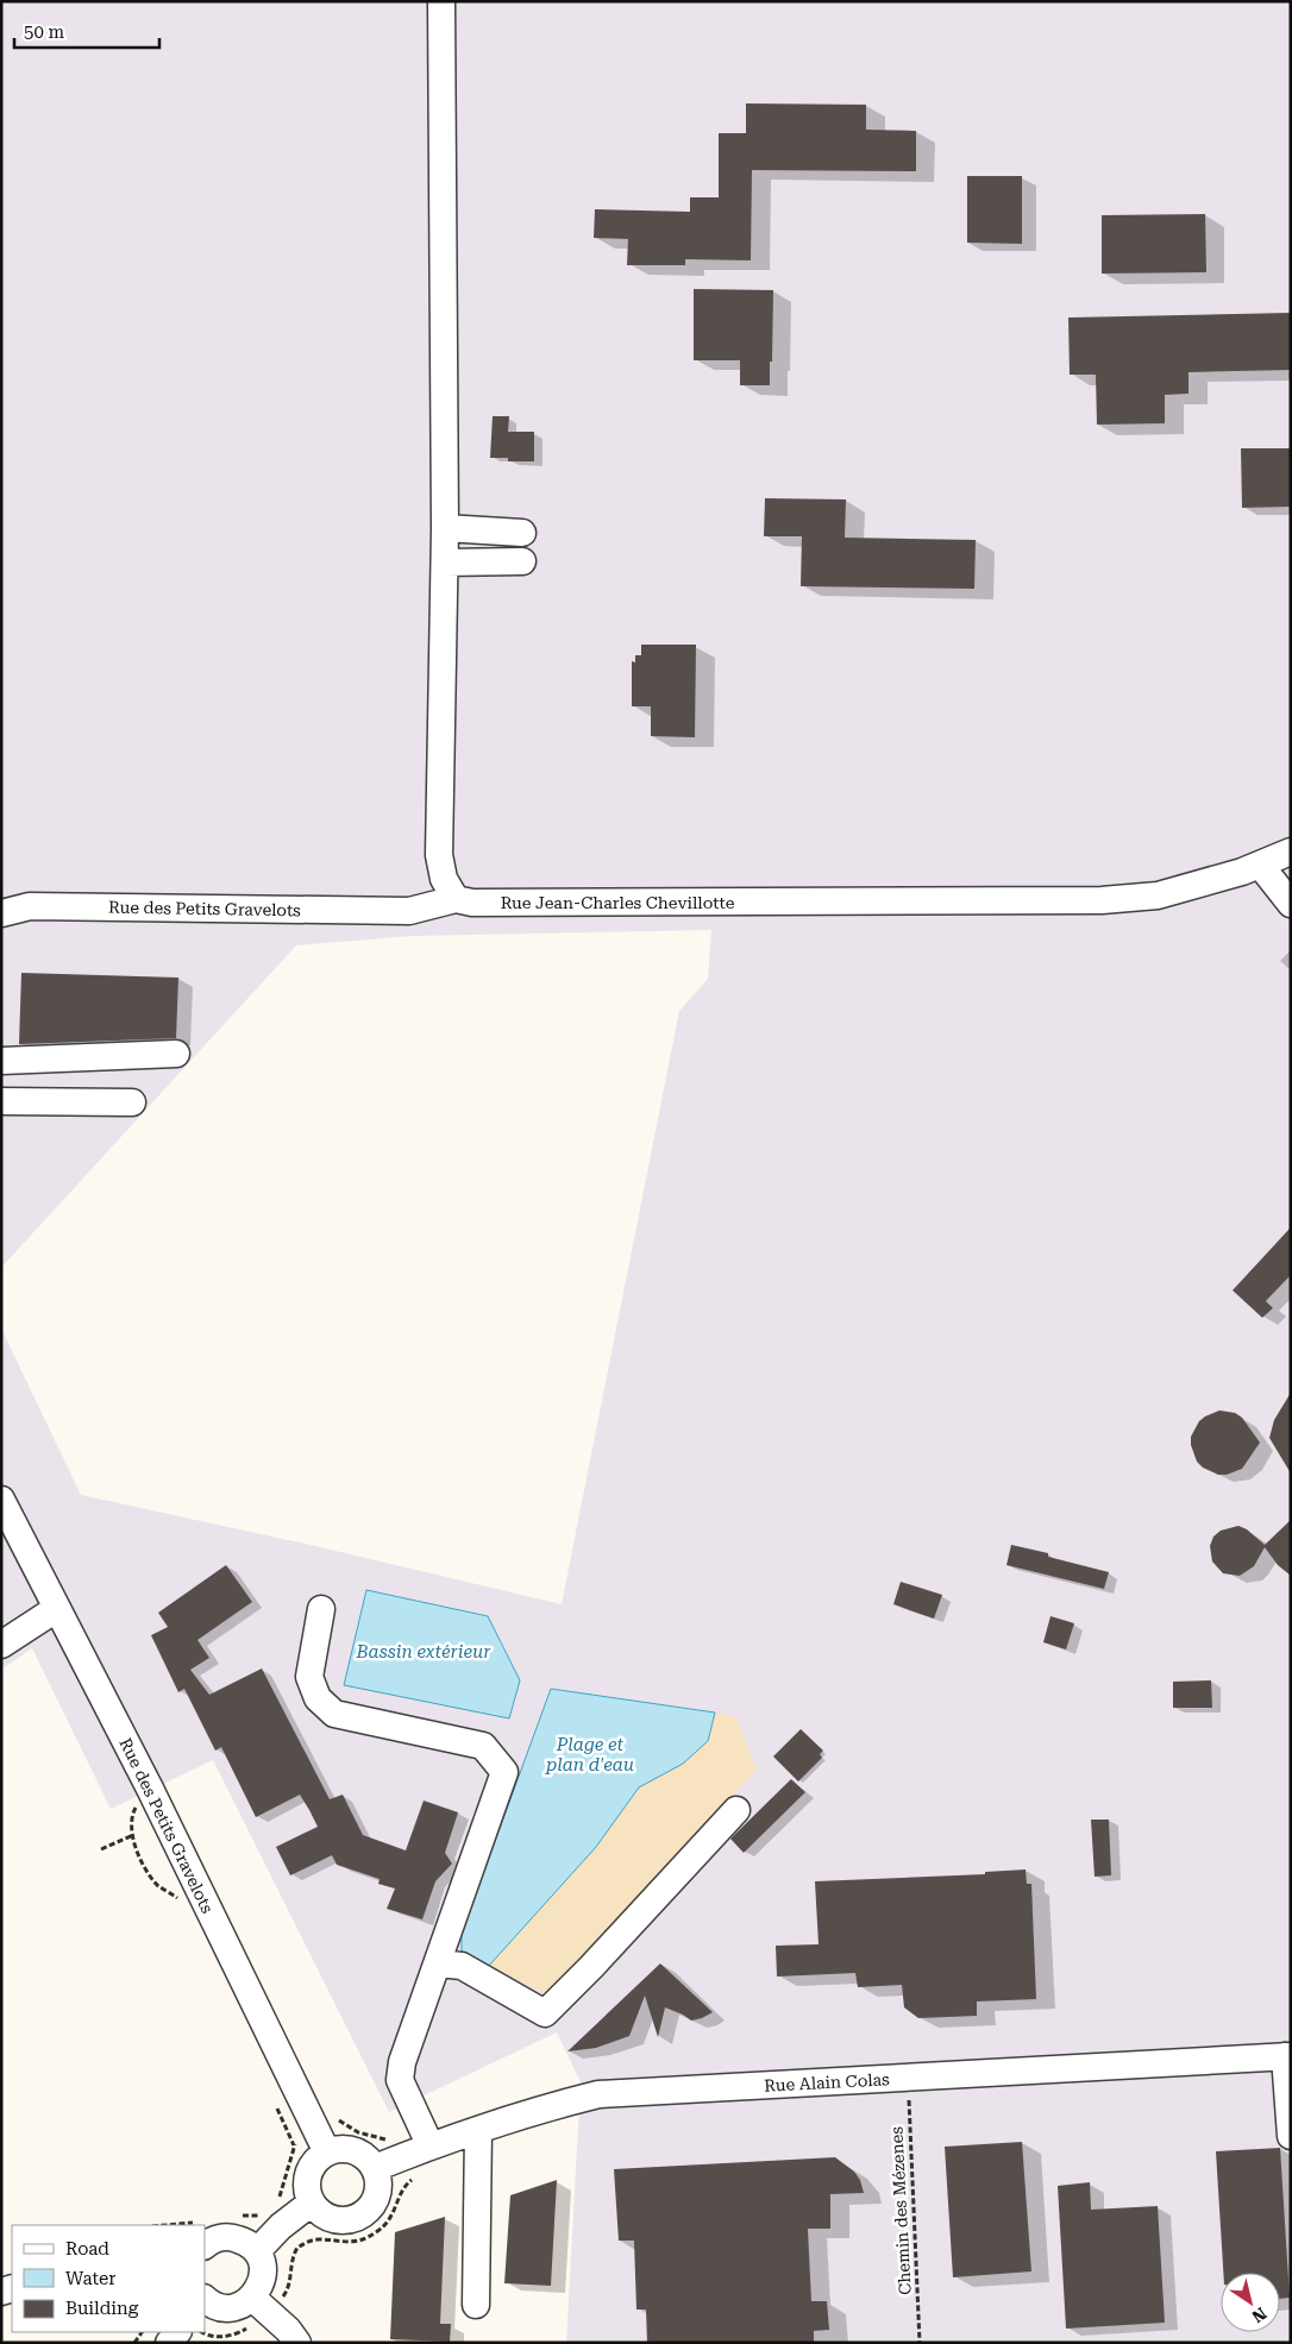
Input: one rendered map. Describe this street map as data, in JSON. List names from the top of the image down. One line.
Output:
{"streets":{"street":["Rue Jean-Charles Chevillotte","Rue des Petits Gravelots","Rue Alain Colas"],"path":["Chemin des Mézenes"]},"crossings":[["Rue Jean-Charles Chevillotte","Rue des Petits Gravelots"],["Rue des Petits Gravelots","Rue Alain Colas"]],"water":["Bassin extérieur","Plage et plan d'eau"],"legend":["Road","Water","Building"],"scale_bar":"50 m","north":"bottom right"}
